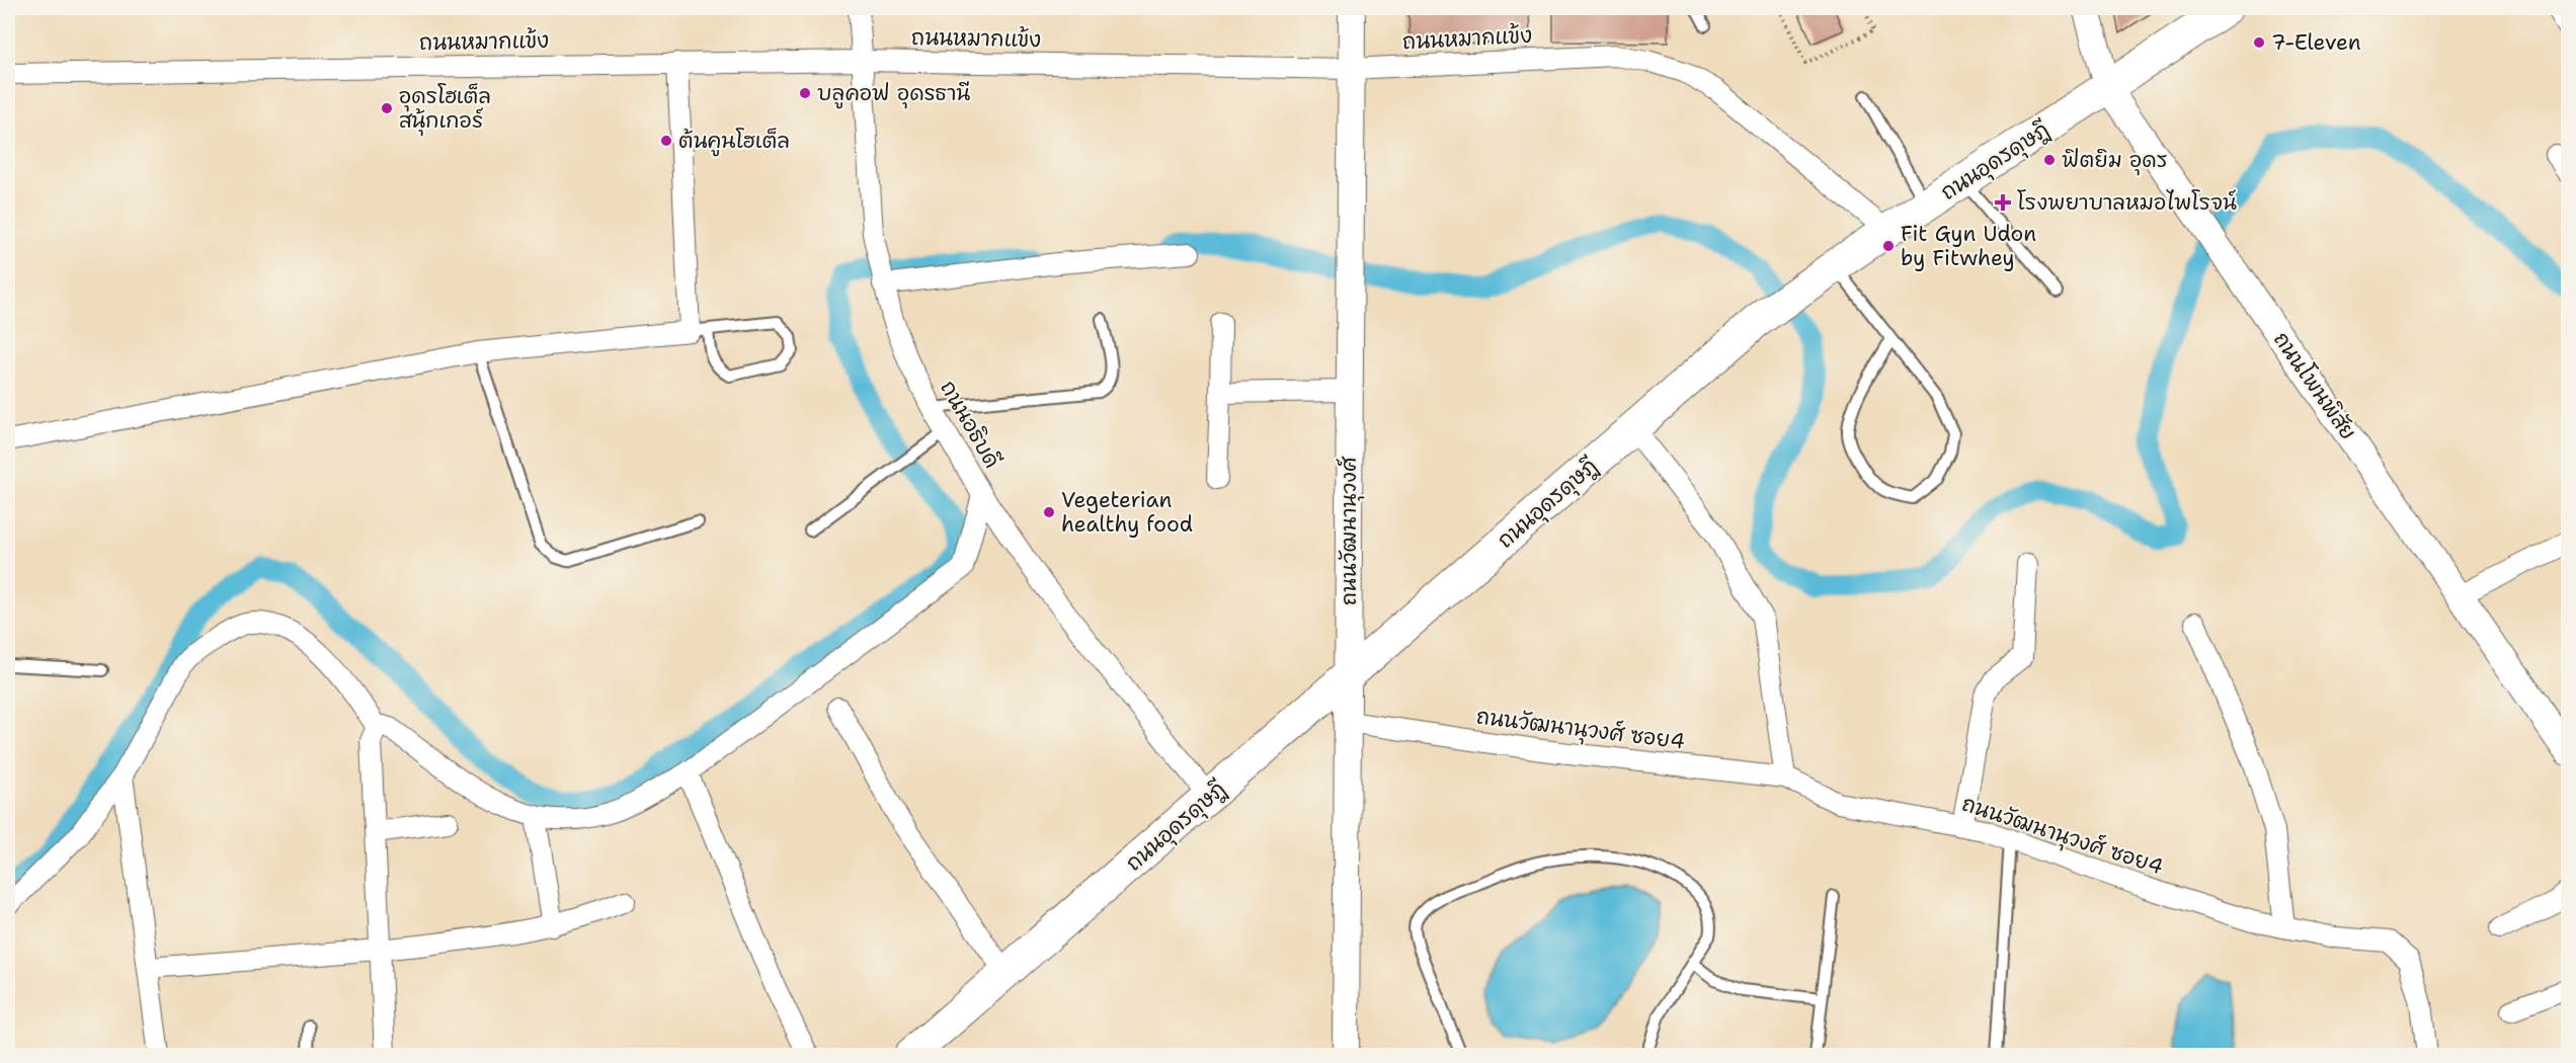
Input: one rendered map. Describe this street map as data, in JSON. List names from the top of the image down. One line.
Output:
{"streets":{"main road":["ถนนอุดรดุษฎี"],"street":["ถนนหมากแข้ง","ถนนโพนพิสัย","ถนนอธิบดี","ถนนวัฒนานุวงศ์","ถนนวัฒนานุวงศ์ ซอย4"]},"crossings":[["ถนนหมากแข้ง","ถนนอุดรดุษฎี"],["ถนนหมากแข้ง","ถนนอธิบดี"],["ถนนหมากแข้ง","ถนนวัฒนานุวงศ์"],["ถนนอุดรดุษฎี","ถนนโพนพิสัย"],["ถนนอุดรดุษฎี","ถนนอธิบดี"],["ถนนอุดรดุษฎี","ถนนวัฒนานุวงศ์"],["ถนนวัฒนานุวงศ์","ถนนวัฒนานุวงศ์ ซอย4"]],"places":{"other":["7-Eleven","บลูคอฟ อุดรธานี","อุดรโฮเต็ล สนุ้กเกอร์","ต้นคูนโฮเต็ล","ฟิตยิม อุดร","Fit Gyn Udon by Fitwhey","Vegeterian healthy food"],"health":["โรงพยาบาลหมอไพโรจน์"]}}
